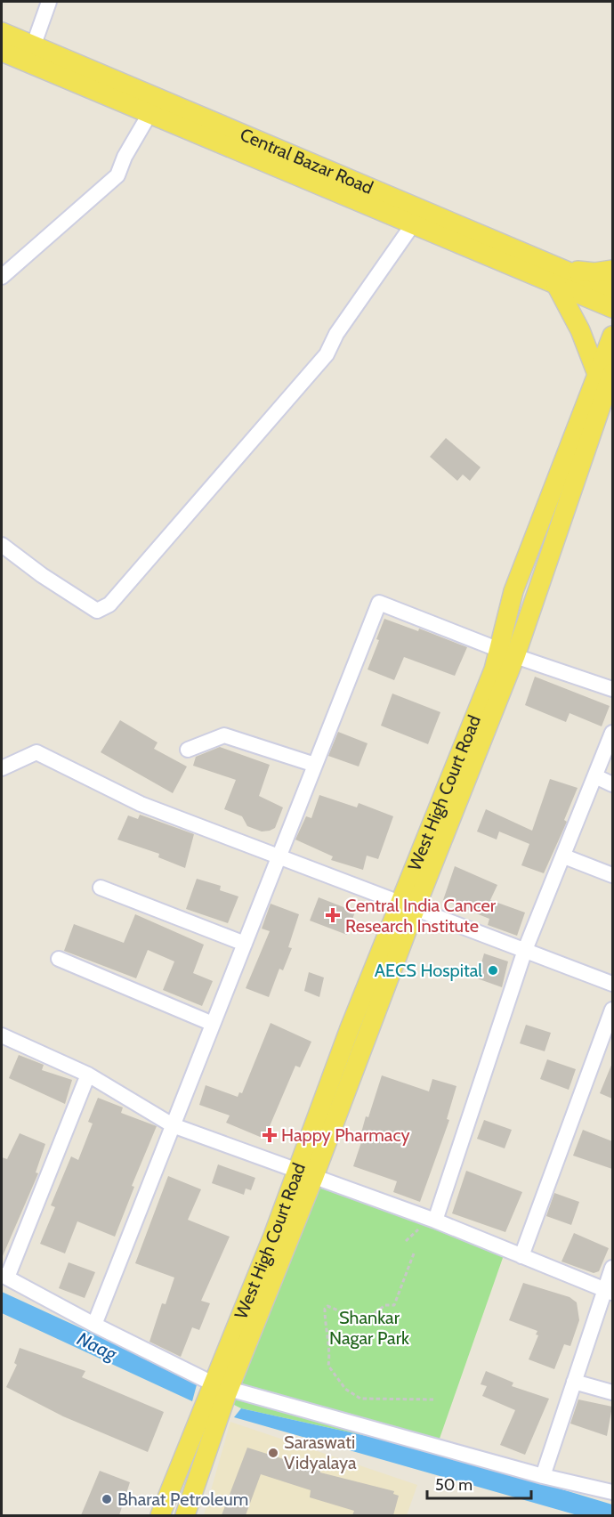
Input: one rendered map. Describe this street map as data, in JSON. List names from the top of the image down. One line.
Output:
{"streets":{"main road":["Central Bazar Road","West High Court Road"]},"water":["Naag"],"parks":["Shankar Nagar Park"],"places":{"health":["Central India Cancer Research Institute","Happy Pharmacy"],"other":["AECS Hospital","Saraswati Vidyalaya","Bharat Petroleum"]},"scale_bar":"50 m"}
